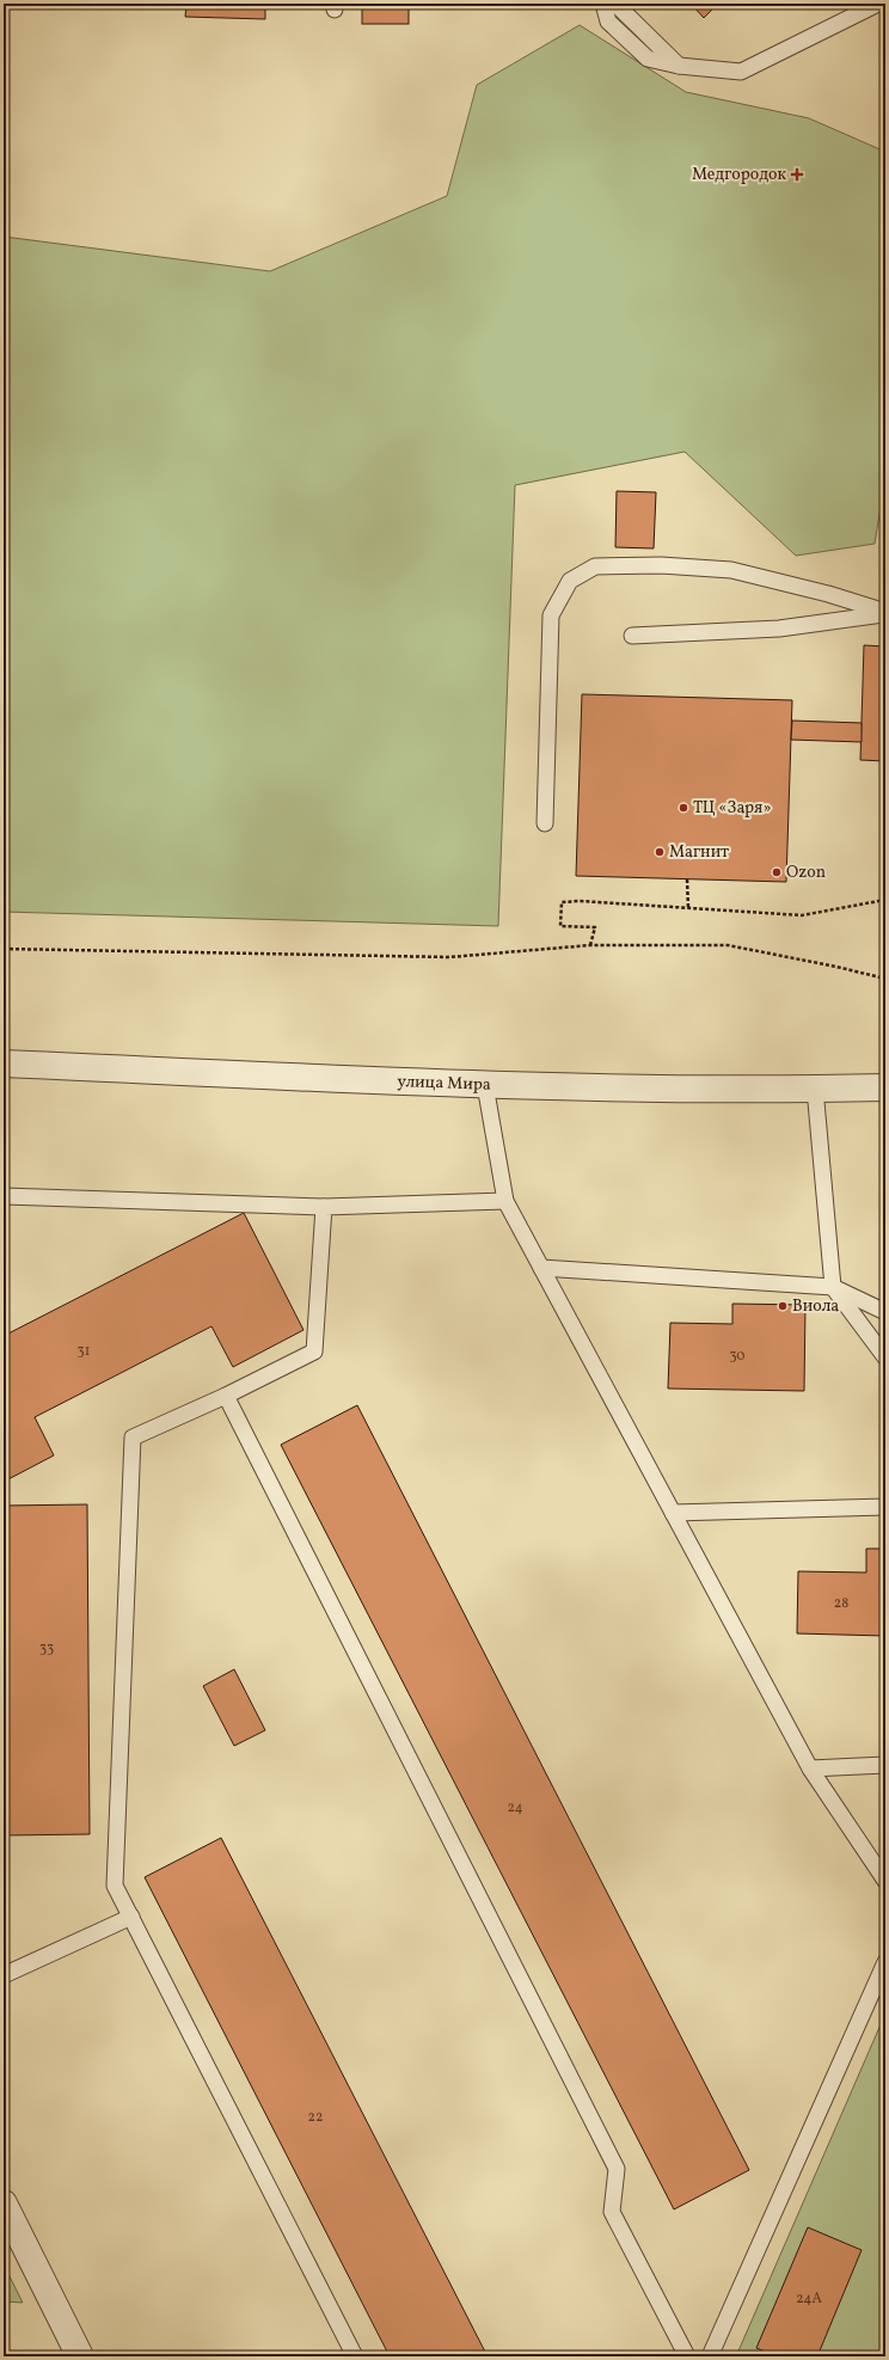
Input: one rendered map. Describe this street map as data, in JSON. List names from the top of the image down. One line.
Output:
{"streets":{"street":["улица Мира"]},"places":{"health":["Медгородок"],"other":["ТЦ «Заря»","Магнит","Ozon","Виола"]},"house_numbers":["31","30","28","33","24","22","24А"]}
